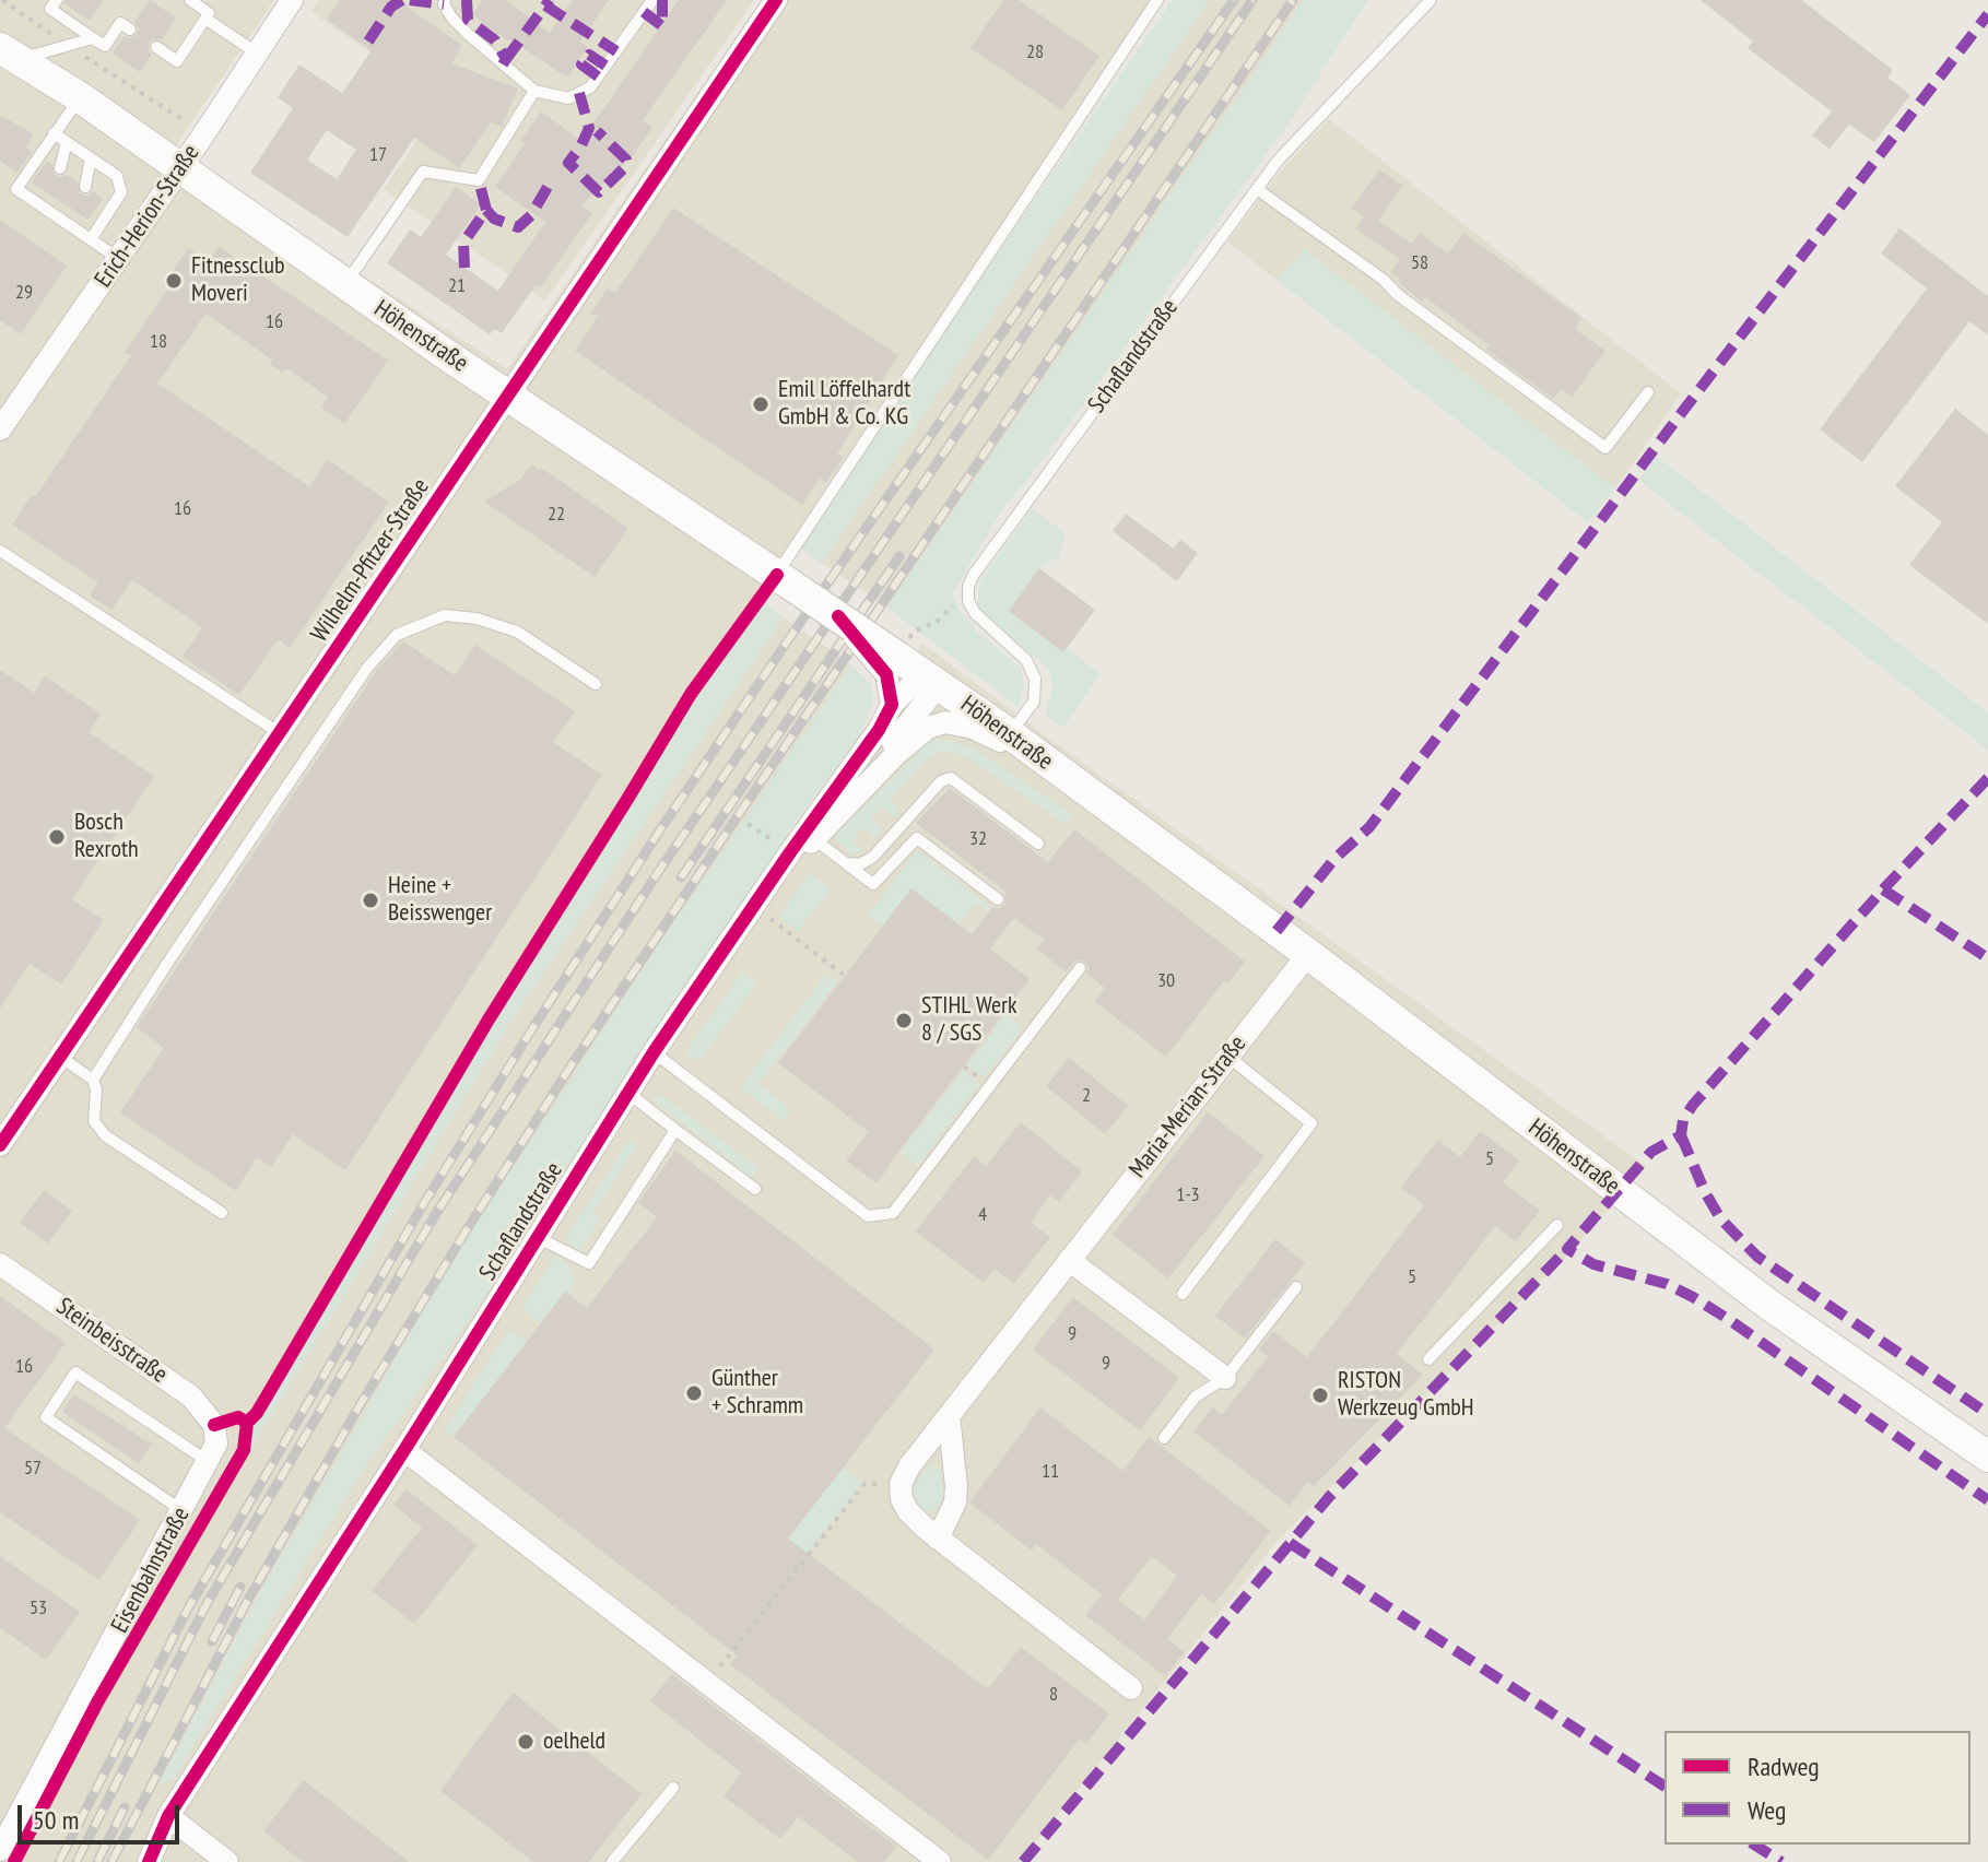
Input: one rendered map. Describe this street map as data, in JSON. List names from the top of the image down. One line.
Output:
{"streets":{"main road":["Höhenstraße"],"street":["Erich-Herion-Straße","Schaflandstraße","Wilhelm-Pfitzer-Straße","Maria-Merian-Straße","Steinbeisstraße","Eisenbahnstraße"]},"crossings":[["Erich-Herion-Straße","Höhenstraße"],["Höhenstraße","Schaflandstraße"],["Höhenstraße","Wilhelm-Pfitzer-Straße"],["Höhenstraße","Maria-Merian-Straße"],["Steinbeisstraße","Eisenbahnstraße"]],"places":["Fitnessclub Moveri","Emil Löffelhardt GmbH & Co. KG","Bosch Rexroth","Heine + Beisswenger","STIHL Werk 8 / SGS","Günther + Schramm","RISTON Werkzeug GmbH","oelheld"],"house_numbers":["28","17","58","21","29","16","18","16","22","32","30","2","5","1-3","4","5","9","9","16","57","11","53","8"],"legend":["Radweg","Weg"],"scale_bar":"50 m"}
